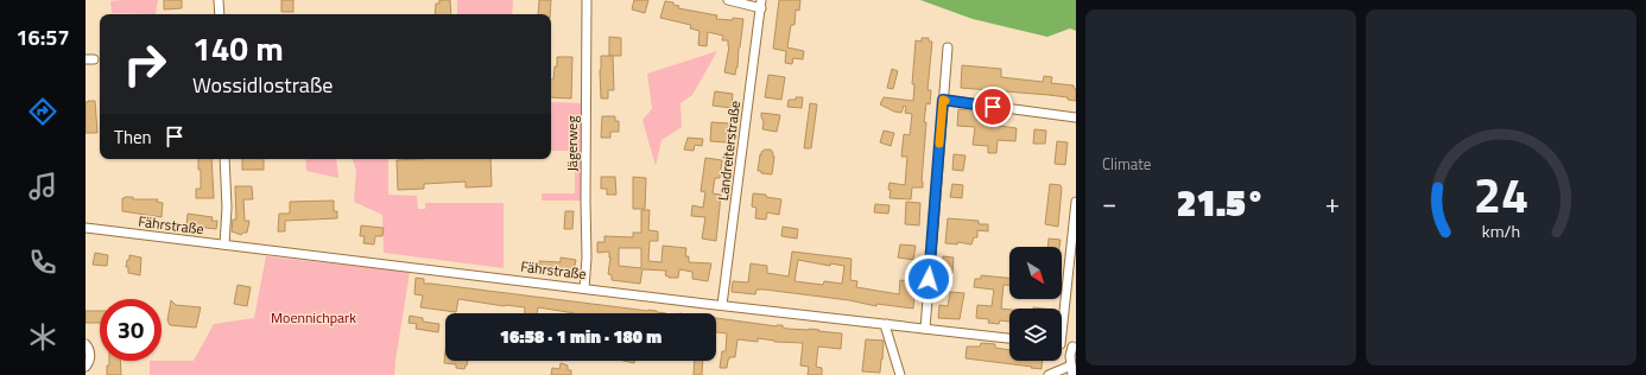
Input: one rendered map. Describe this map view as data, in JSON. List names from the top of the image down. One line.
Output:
{"streets":{"street":["Jägerweg","Landreiterstraße","Fährstraße"]},"crossings":[["Jägerweg","Fährstraße"],["Landreiterstraße","Fährstraße"]],"parks":["Moennichpark"],"north":"bottom right","page":{"tabs":"16:57","tile":"Climate","turn":["140 m","Wossidlostraße"],"then":"Then","heat":["−","21.5°","+"],"limit":"30","trip":"16:58 · 1 min · 180 m","gauge":["24","km/h"]}}
